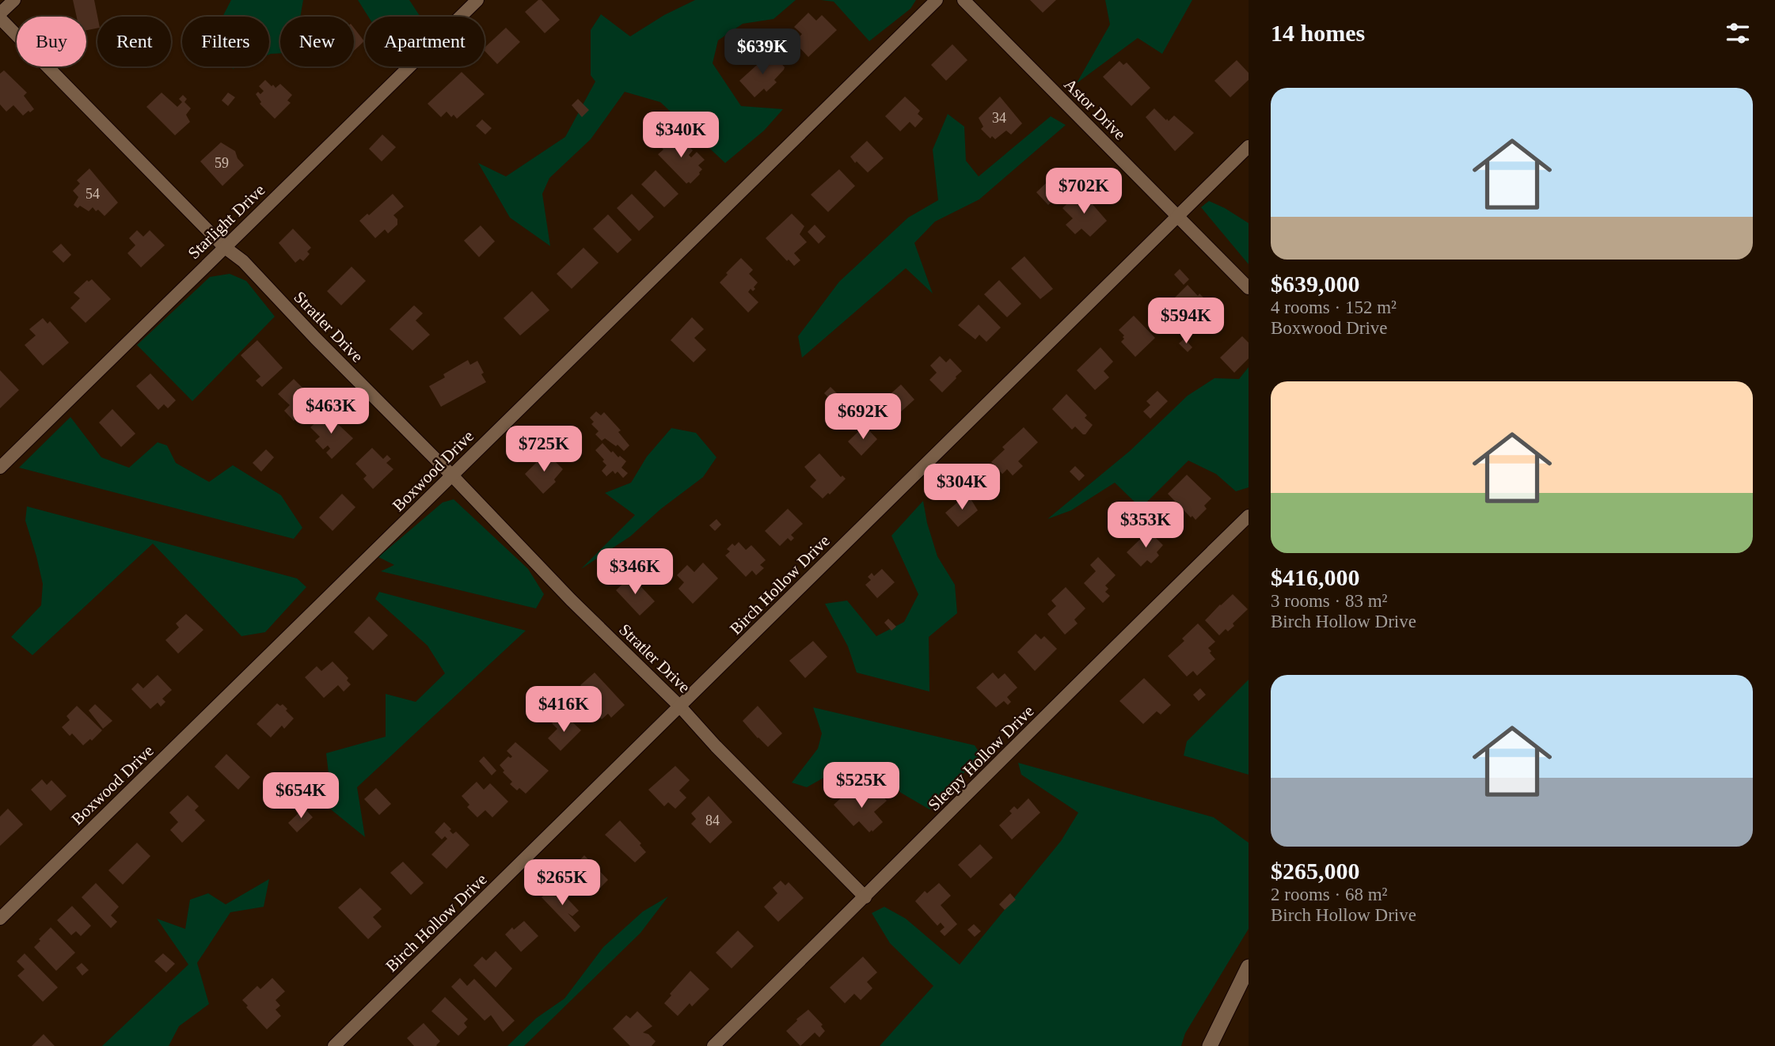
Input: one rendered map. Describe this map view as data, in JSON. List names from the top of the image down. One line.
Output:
{"streets":{"street":["Astor Drive","Starlight Drive","Stratler Drive","Boxwood Drive","Birch Hollow Drive","Sleepy Hollow Drive"]},"crossings":[["Astor Drive","Birch Hollow Drive"],["Starlight Drive","Stratler Drive"],["Stratler Drive","Boxwood Drive"],["Stratler Drive","Birch Hollow Drive"],["Stratler Drive","Sleepy Hollow Drive"]],"house_numbers":["34","59","54","84"],"page":{"heading":"14 homes","chip":["Buy","Rent","Filters","New","Apartment"],"price":["$639K","$340K","$702K","$594K","$463K","$692K","$725K","$304K","$353K","$346K","$416K","$525K","$654K","$265K"],"list":[{"name":"$639,000","note":"4 rooms · 152 m² · Boxwood Drive"},{"name":"$416,000","note":"3 rooms · 83 m² · Birch Hollow Drive"},{"name":"$265,000","note":"2 rooms · 68 m² · Birch Hollow Drive"}]}}
